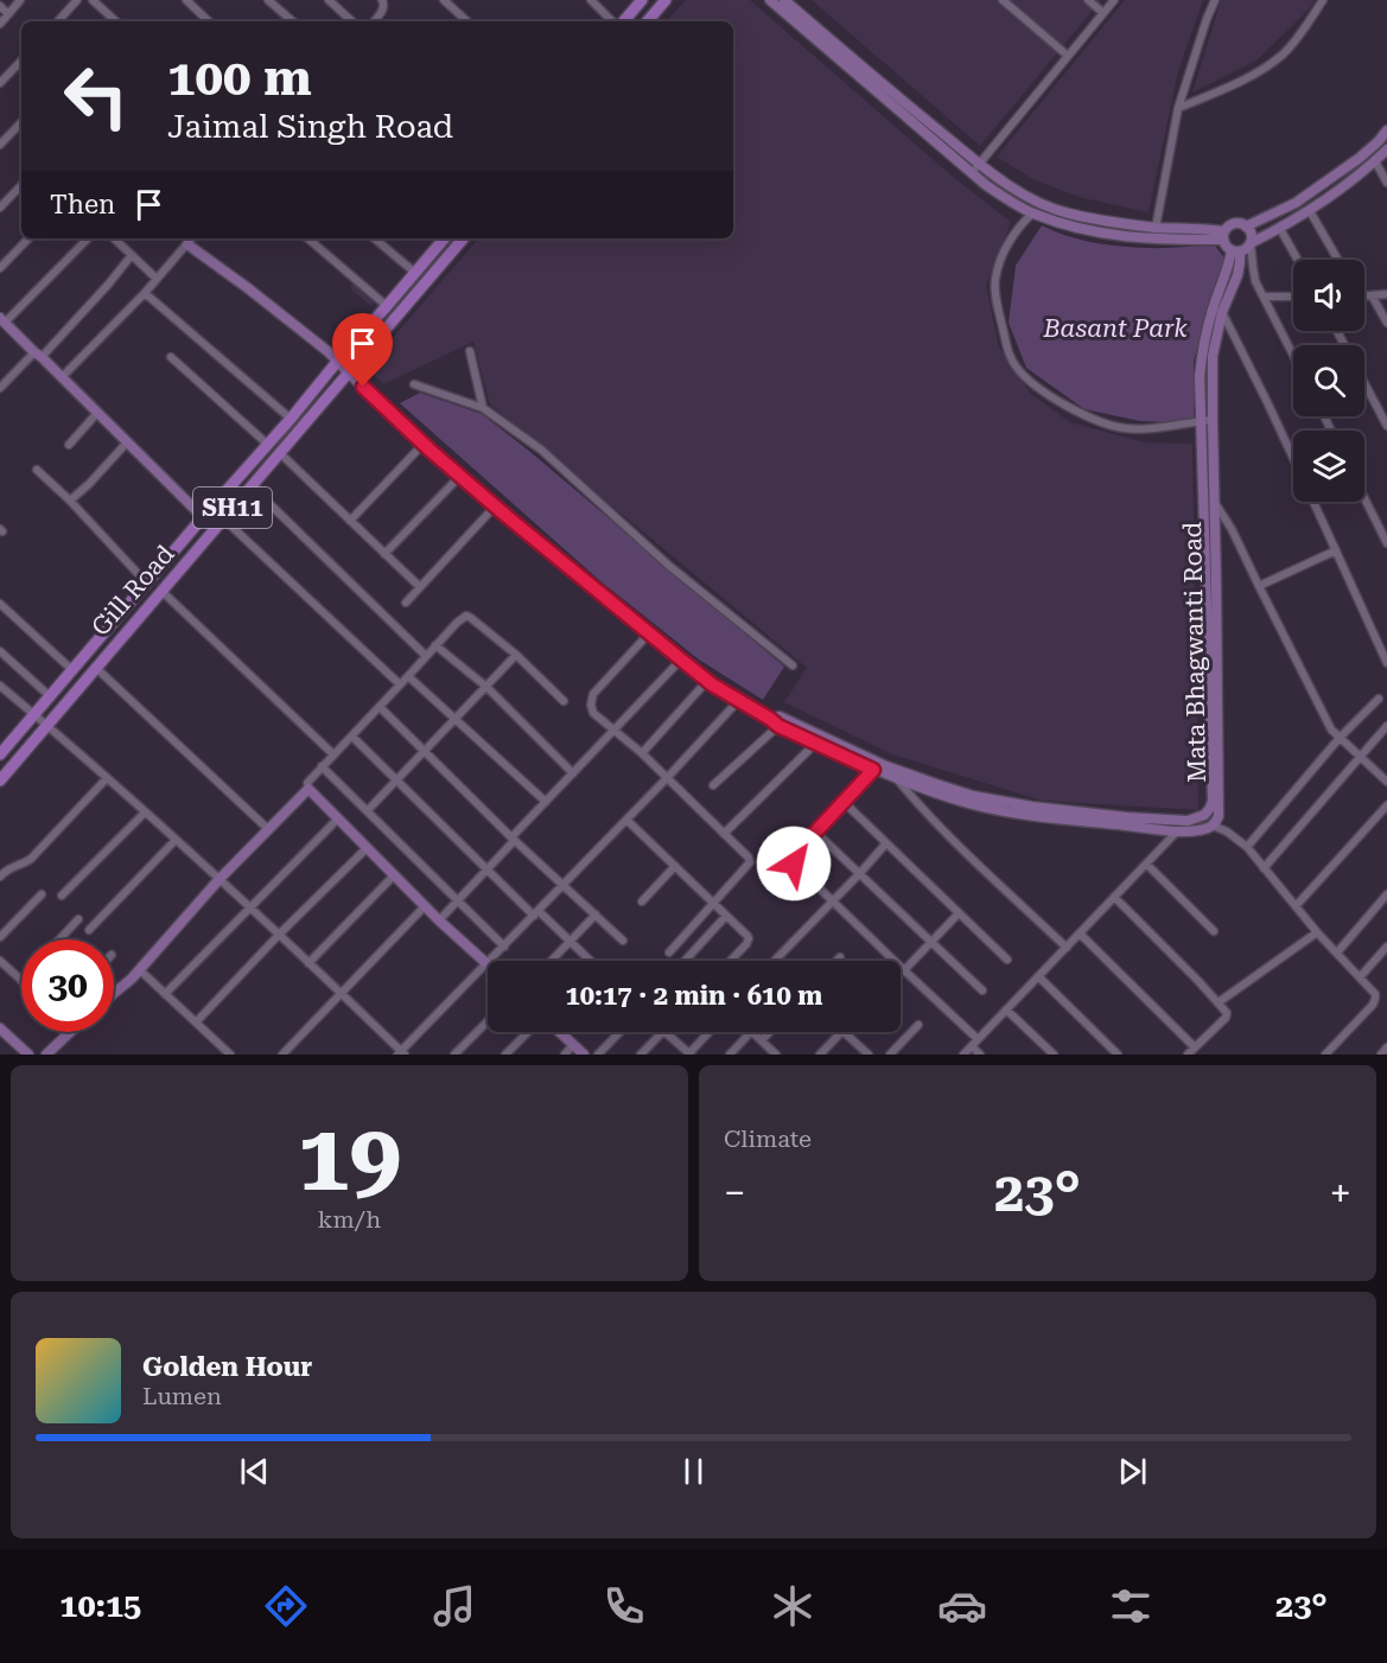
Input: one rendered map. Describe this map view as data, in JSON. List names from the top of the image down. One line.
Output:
{"streets":{"main road":["SH11","Gill Road"],"street":["Mata Bhagwanti Road"]},"parks":["Basant Park"],"page":{"turn":["100 m","Jaimal Singh Road"],"then":"Then","limit":"30","trip":"10:17 · 2 min · 610 m","tile":[["19","km/h"],"Climate"],"heat":["−","23°","+"],"song":["Golden Hour","Lumen"],"tabs":["10:15","23°"]}}
